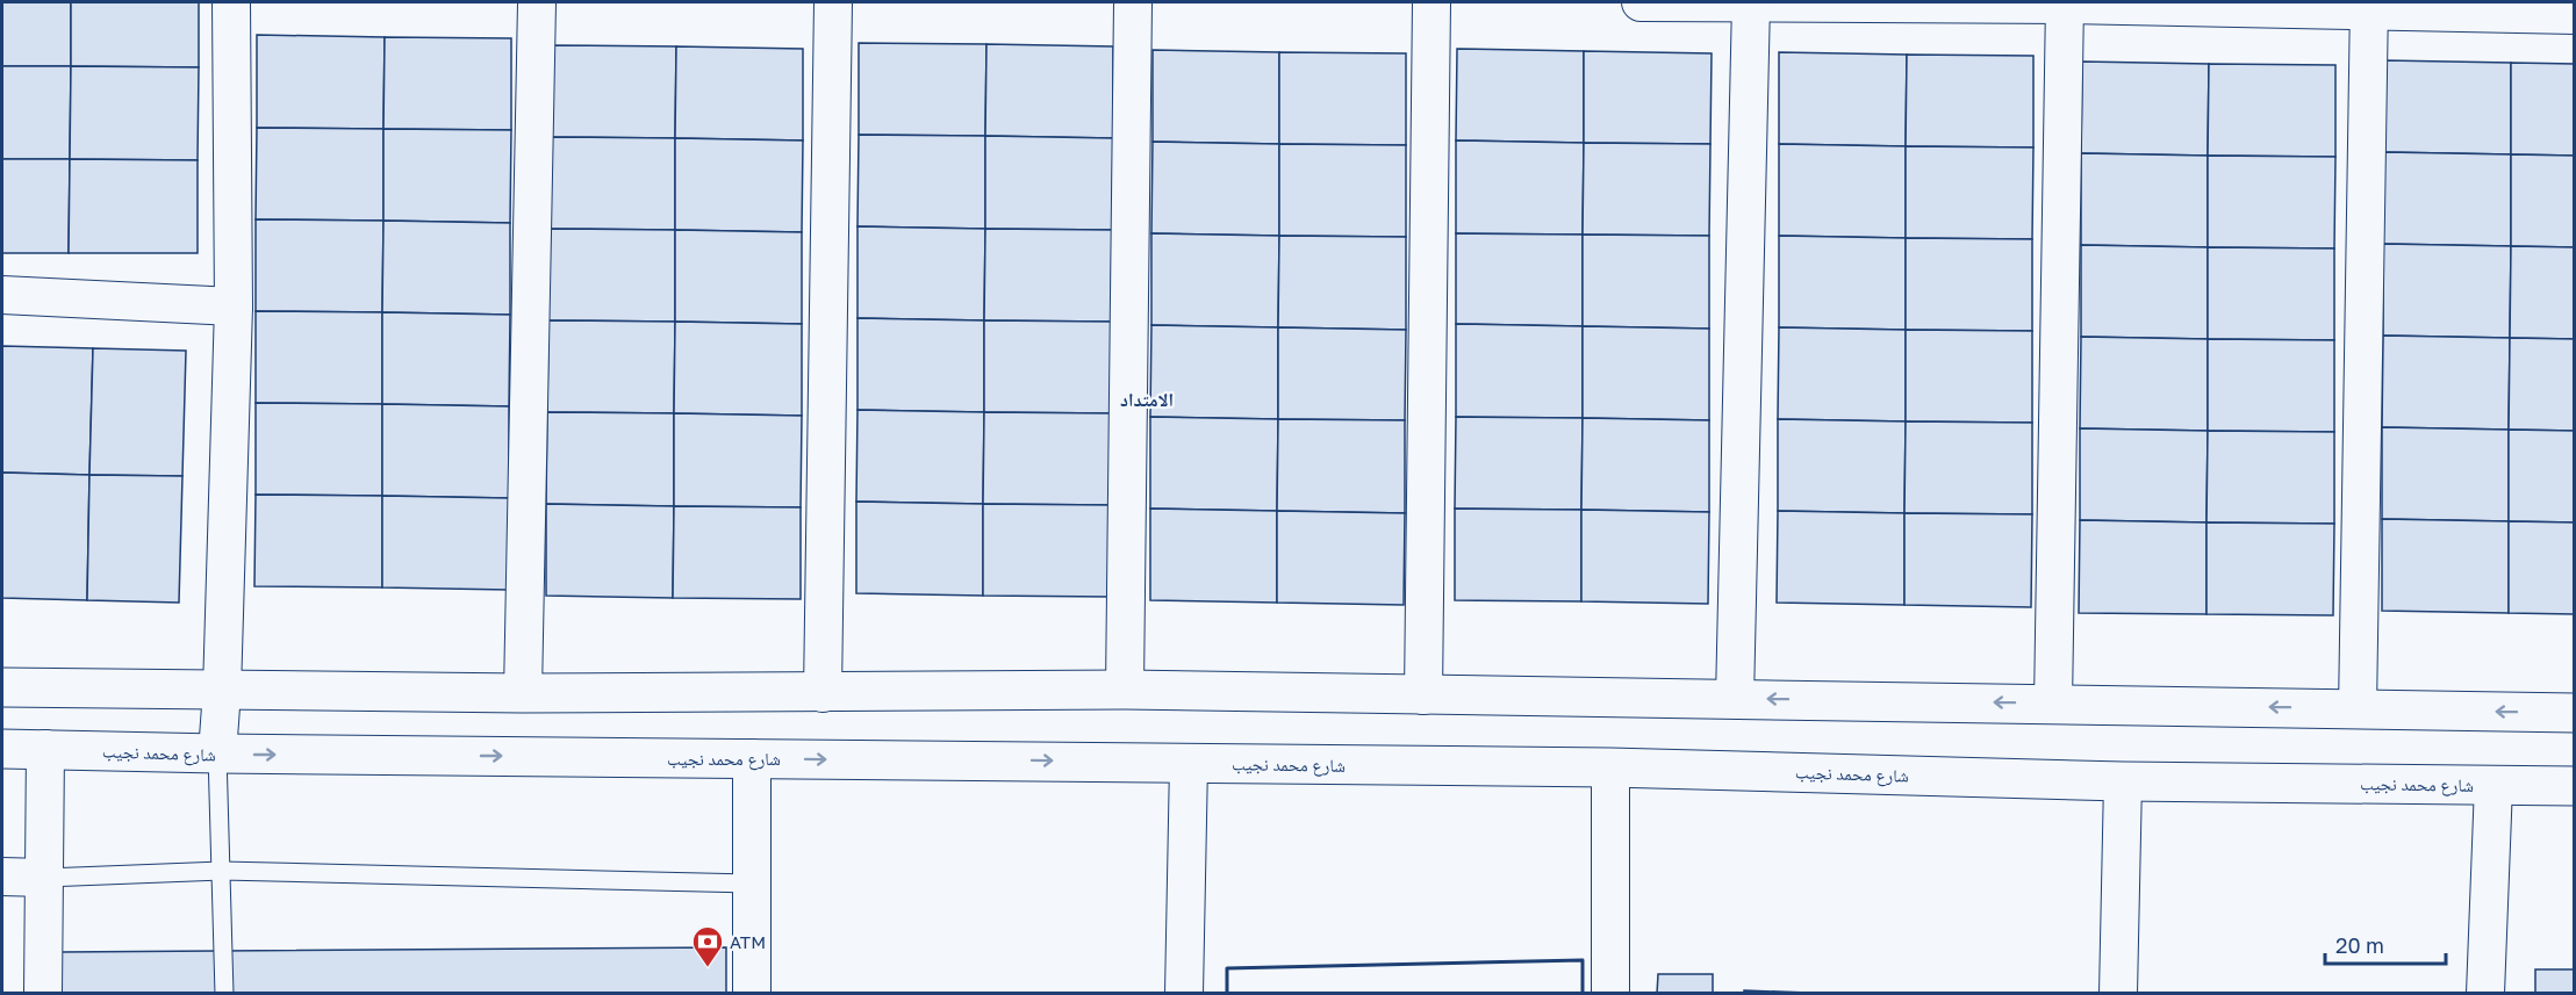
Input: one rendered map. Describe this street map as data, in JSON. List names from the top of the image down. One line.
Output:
{"streets":{"main road":["شارع محمد نجيب"]},"districts":["الامتداد"],"places":{"bank":["ATM"]},"scale_bar":"20 m"}
